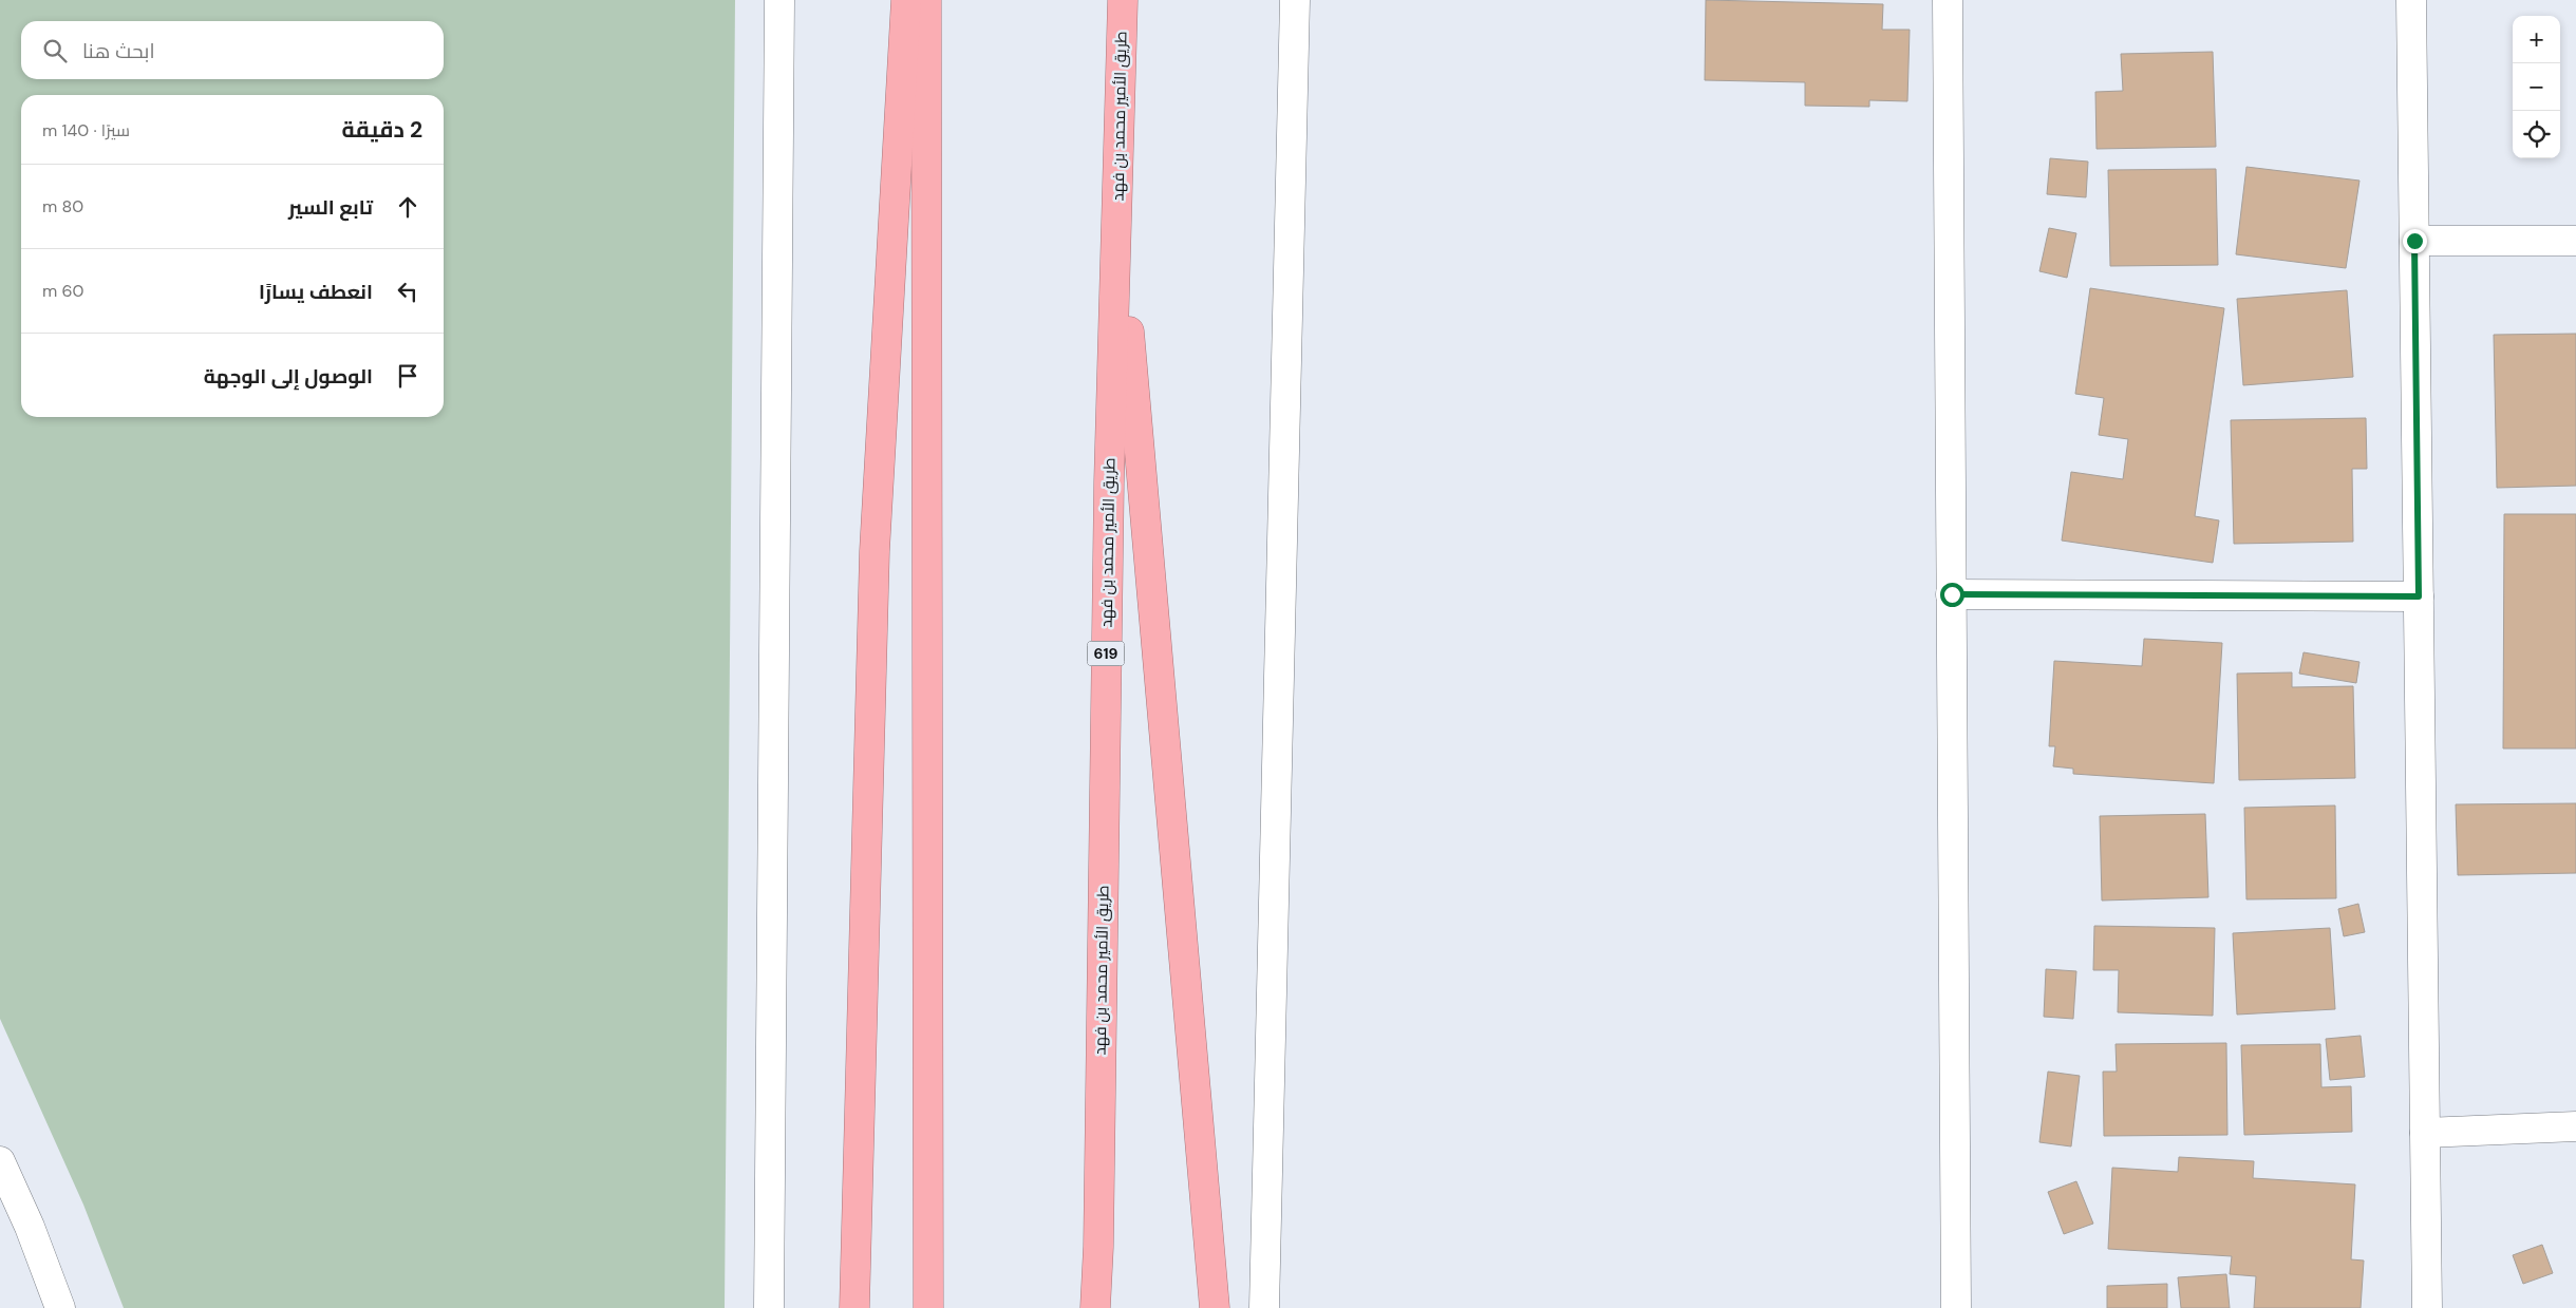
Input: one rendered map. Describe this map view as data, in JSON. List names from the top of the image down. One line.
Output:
{"streets":{"highway":["طريق الأمير محمد بن فهد","619"]},"page":{"map_buttons":["+","−"],"search":"ابحث هنا","heading":["2 دقيقة","سيرًا · 140 m"],"list":[["تابع السير","80 m"],["انعطف يسارًا","60 m"],"الوصول إلى الوجهة"]}}
